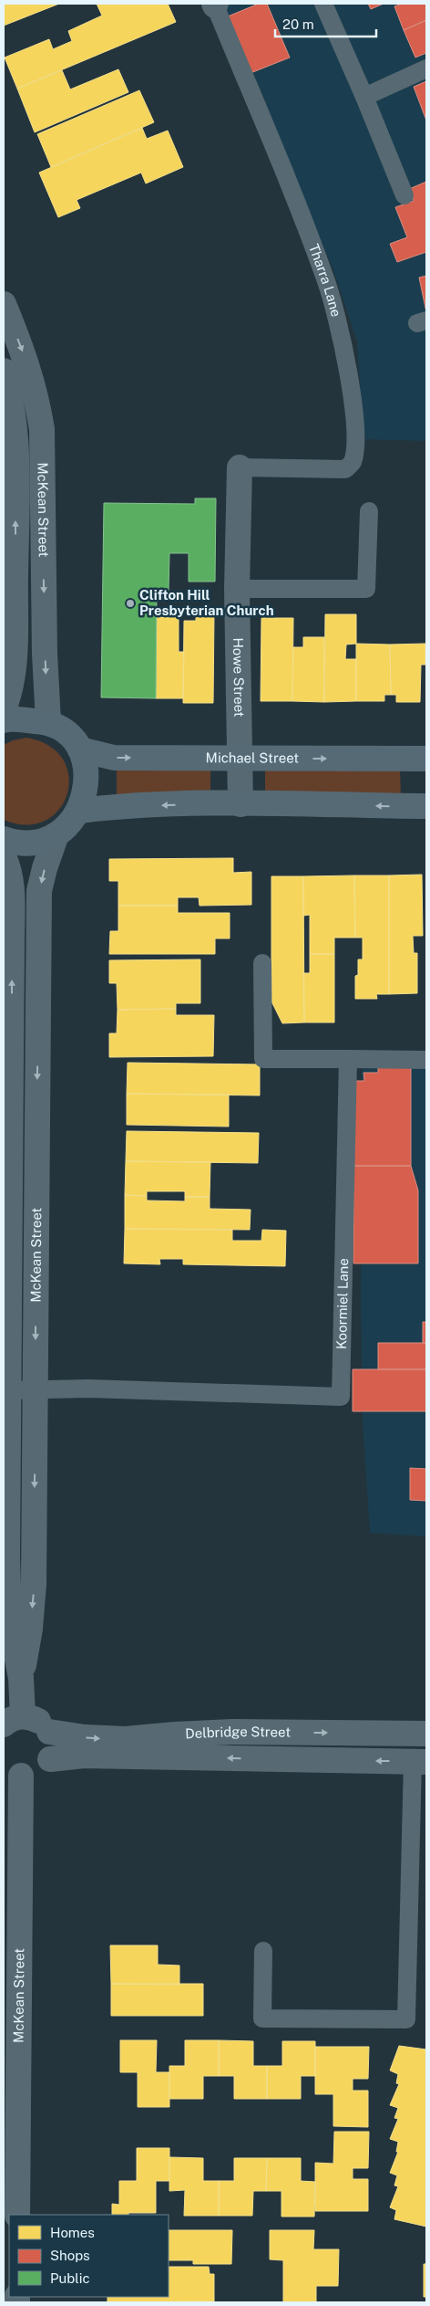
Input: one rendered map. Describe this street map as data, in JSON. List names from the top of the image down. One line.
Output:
{"streets":{"street":["McKean Street","Howe Street","Michael Street","Delbridge Street"],"lane":["Tharra Lane","Koormiel Lane"]},"crossings":[["Tharra Lane","Howe Street"],["McKean Street","Koormiel Lane"],["Howe Street","Michael Street"]],"places":["Clifton Hill Presbyterian Church"],"legend":["Homes","Shops","Public"],"scale_bar":"20 m"}
